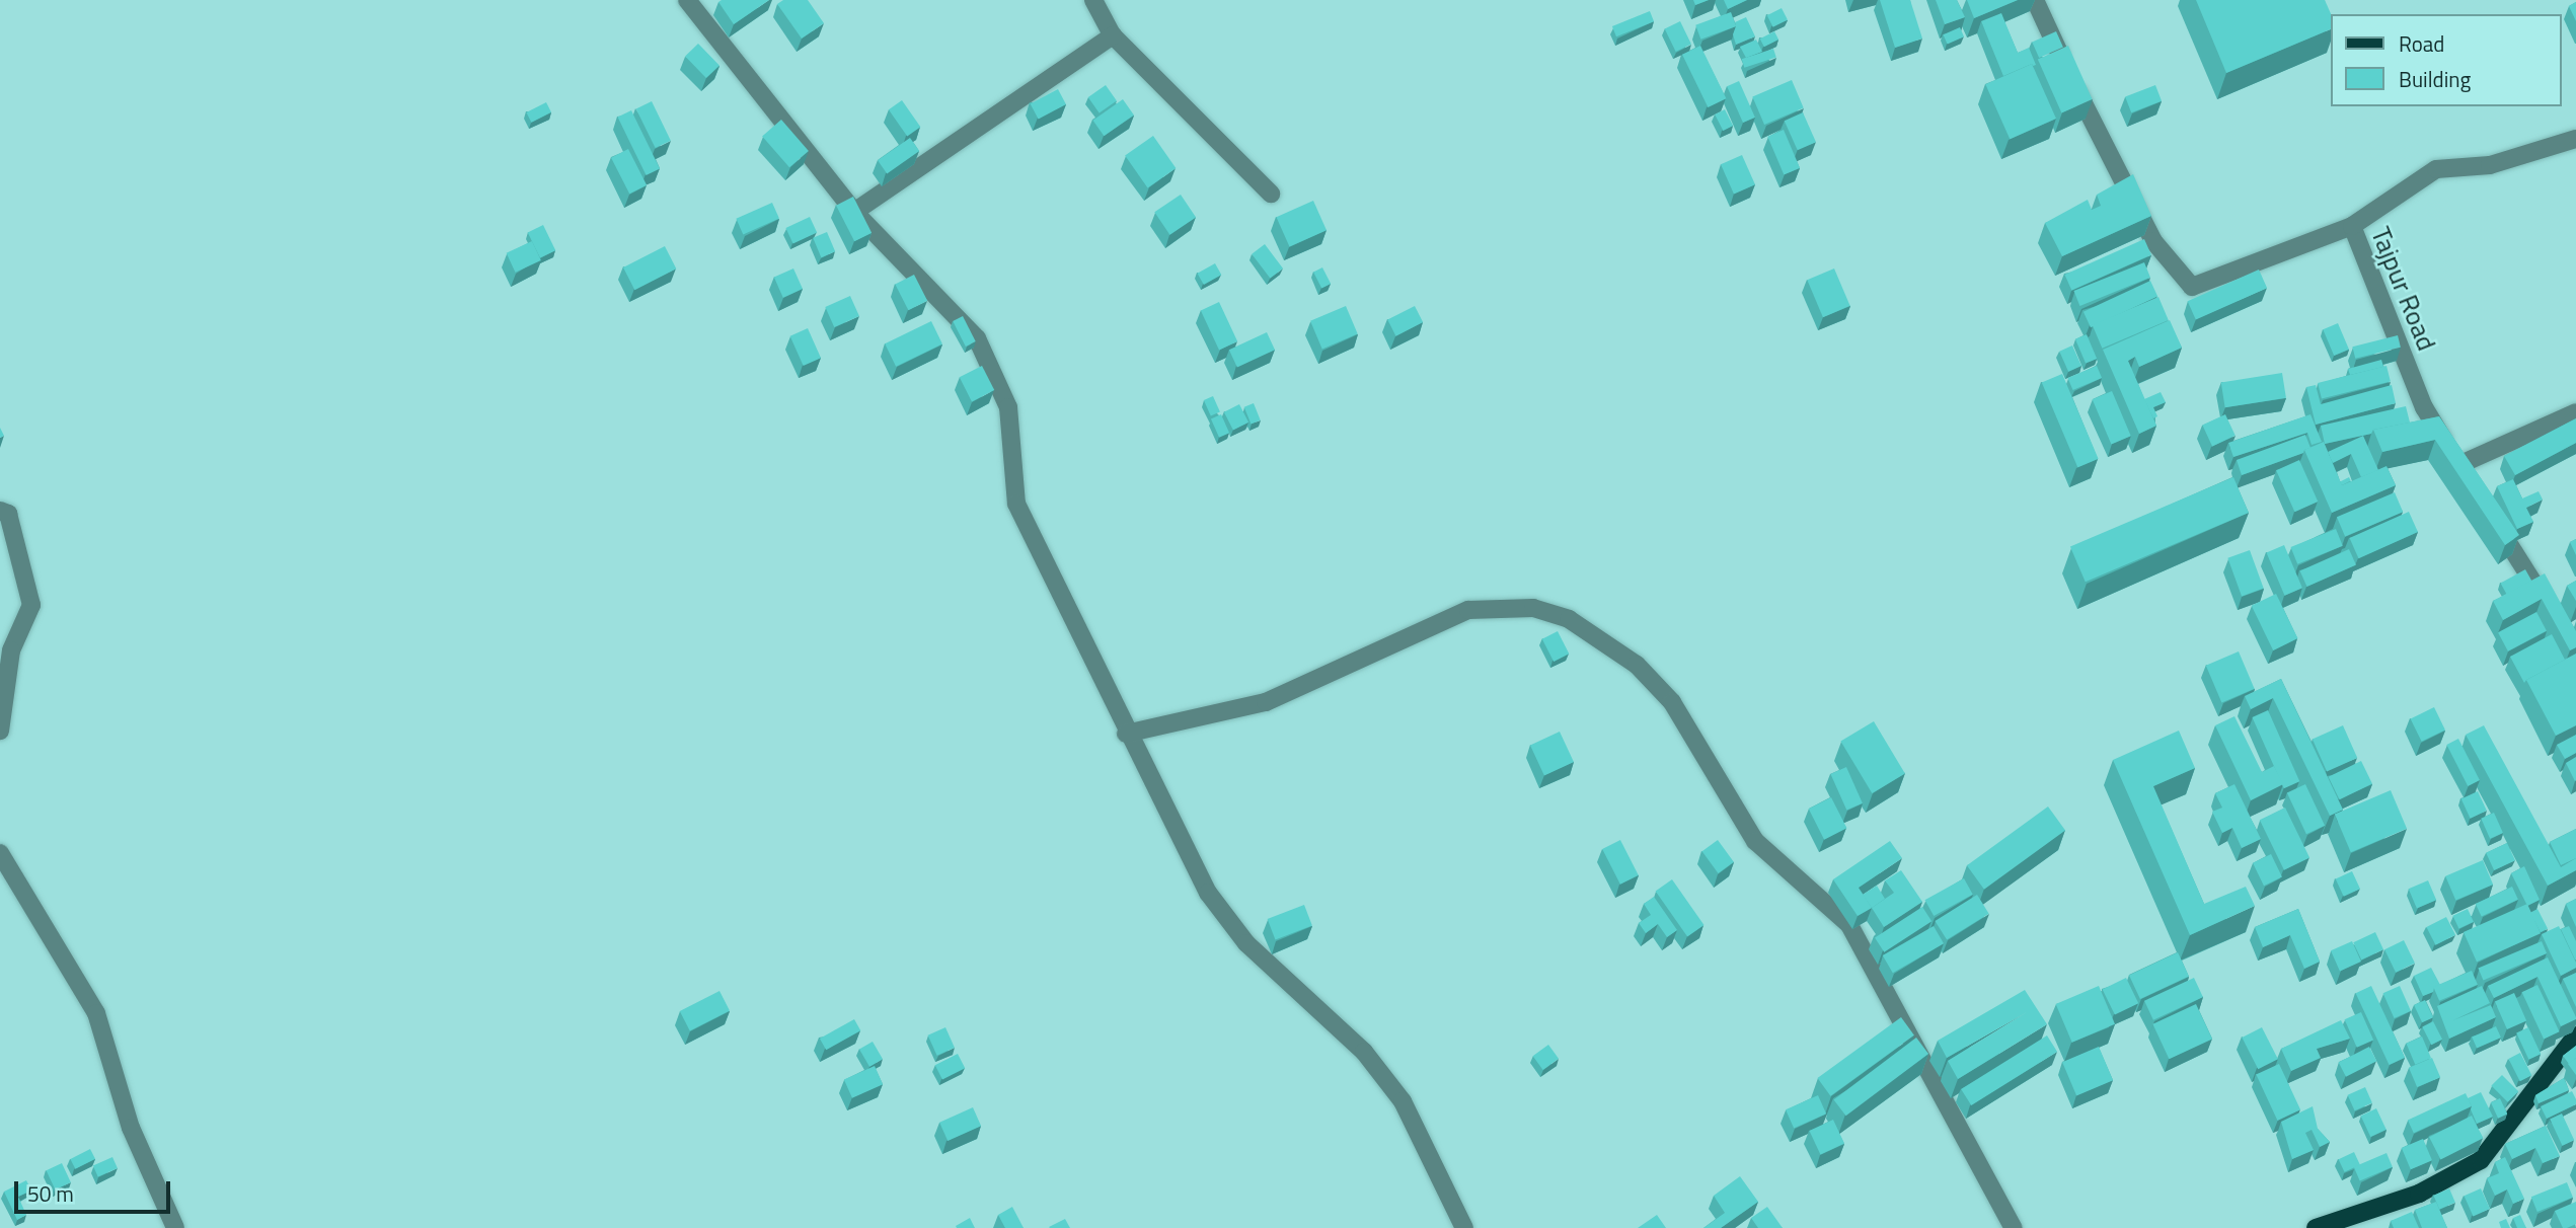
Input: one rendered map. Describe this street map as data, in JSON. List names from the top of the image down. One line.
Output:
{"streets":{"street":["Tajpur Road"]},"legend":["Road","Building"],"scale_bar":"50 m"}
